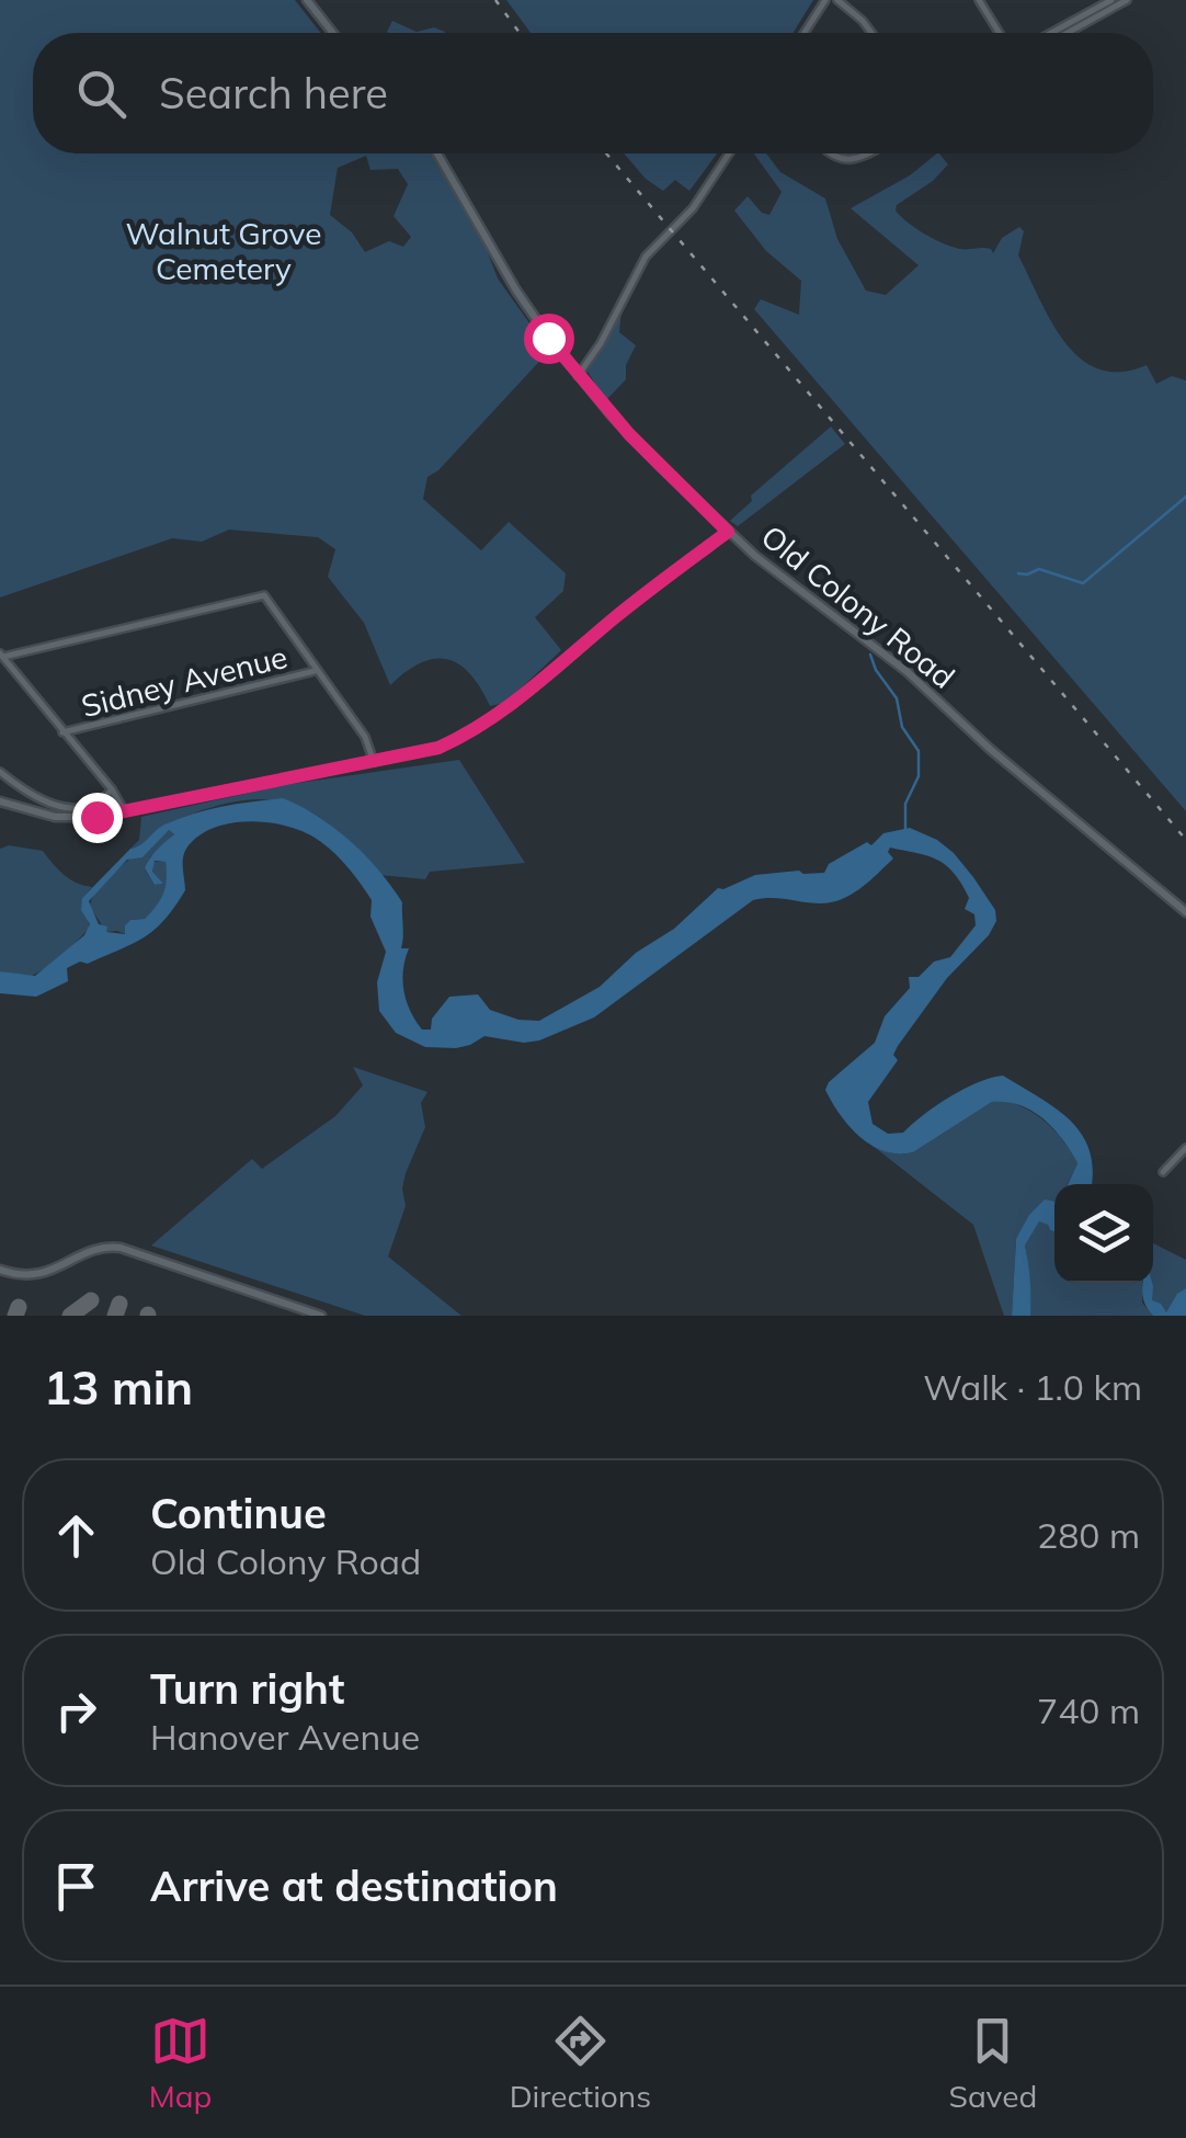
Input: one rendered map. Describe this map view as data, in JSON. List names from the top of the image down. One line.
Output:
{"streets":{"main road":["Old Colony Road"],"street":["Sidney Avenue"]},"parks":["Walnut Grove Cemetery"],"page":{"search":"Search here","heading":["13 min","Walk · 1.0 km"],"list":[["Continue","Old Colony Road","280 m"],["Turn right","Hanover Avenue","740 m"],"Arrive at destination"],"nav":["Map","Directions","Saved"]}}
